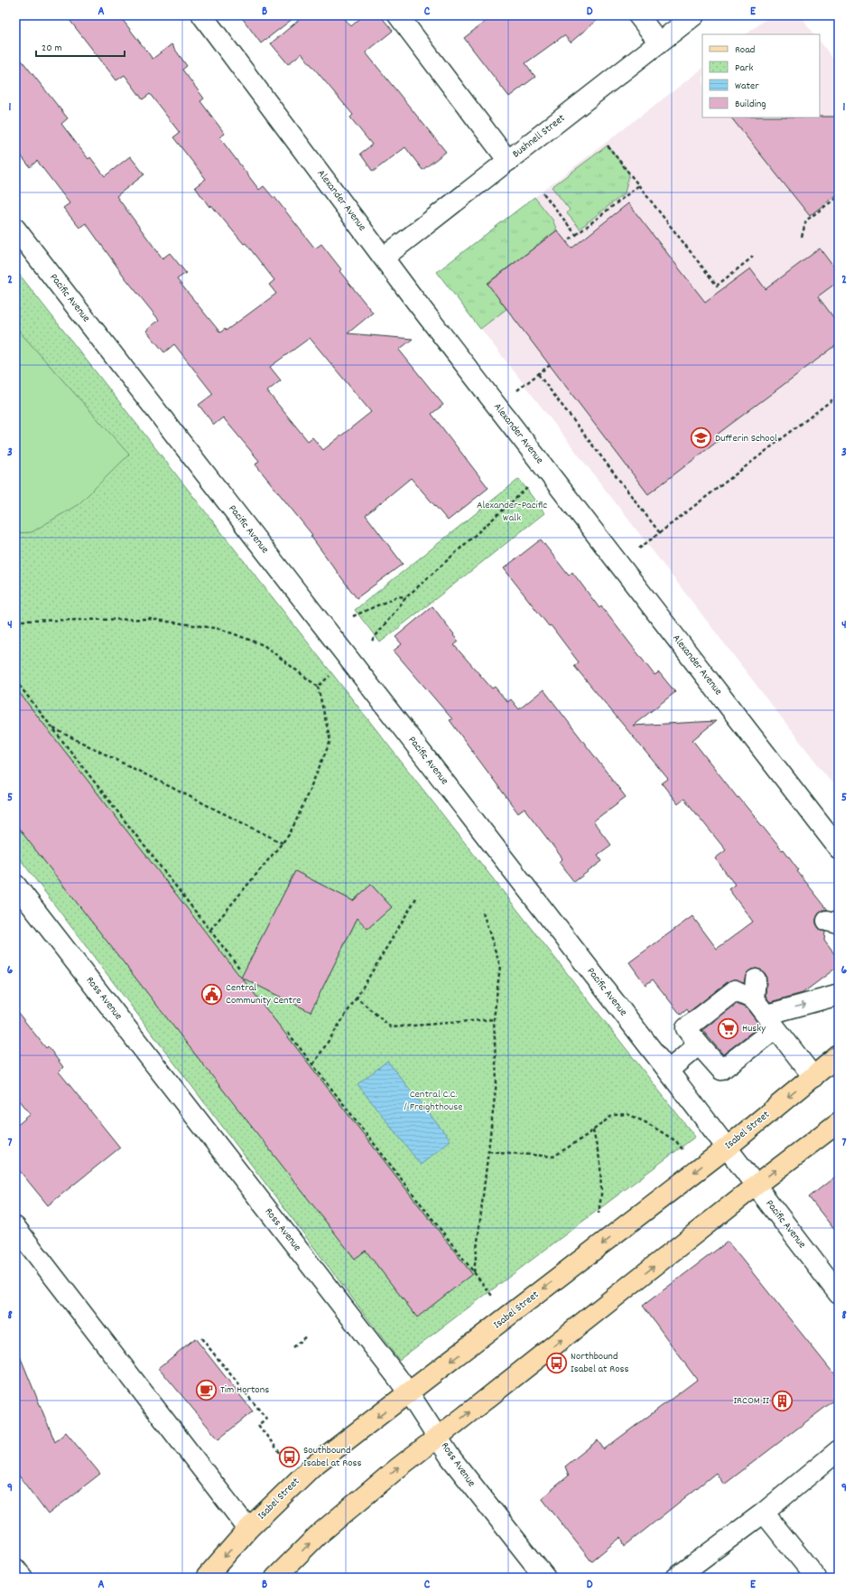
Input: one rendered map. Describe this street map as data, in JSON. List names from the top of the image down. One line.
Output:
{"streets":{"main road":["Isabel Street"],"street":["Bushnell Street","Alexander Avenue","Pacific Avenue","Ross Avenue"]},"crossings":[["Bushnell Street","Alexander Avenue"],["Pacific Avenue","Isabel Street"],["Ross Avenue","Isabel Street"]],"parks":["Alexander-Pacific Walk","Central C.C. / Freighthouse"],"places":{"school or university":["Dufferin School"],"public building":["Central Community Centre"],"supermarket":["Husky"],"bus stop":["Northbound Isabel at Ross","Southbound Isabel at Ross"],"cafe":["Tim Hortons"],"building":["IRCOM II"]},"legend":["Road","Park","Water","Building"],"scale_bar":"20 m","grid":{"columns":["A","B","C","D","E"],"rows":["1","2","3","4","5","6","7","8","9"]}}
